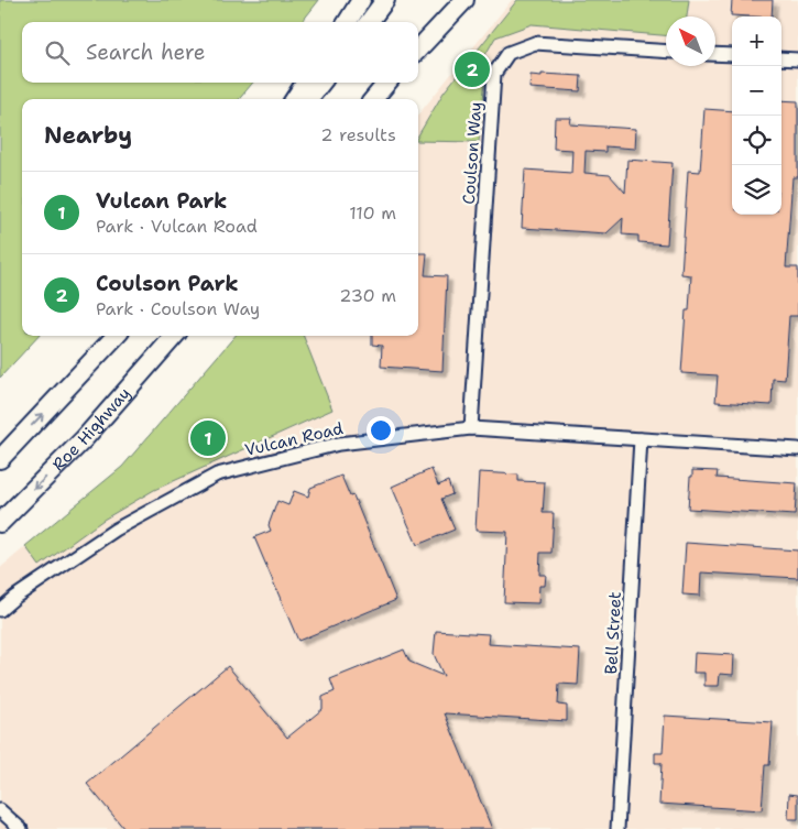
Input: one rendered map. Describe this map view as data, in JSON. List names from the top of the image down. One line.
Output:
{"streets":{"highway":["Roe Highway"],"street":["Coulson Way","Vulcan Road","Bell Street"]},"crossings":[["Coulson Way","Vulcan Road"],["Vulcan Road","Bell Street"]],"north":"top left","page":{"map_buttons":["+","−"],"search":"Search here","pins":["2","1"],"heading":["Nearby","2 results"],"list":[{"mark":"1","name":"Vulcan Park","note":"Park · Vulcan Road","value":"110 m"},{"mark":"2","name":"Coulson Park","note":"Park · Coulson Way","value":"230 m"}]}}
